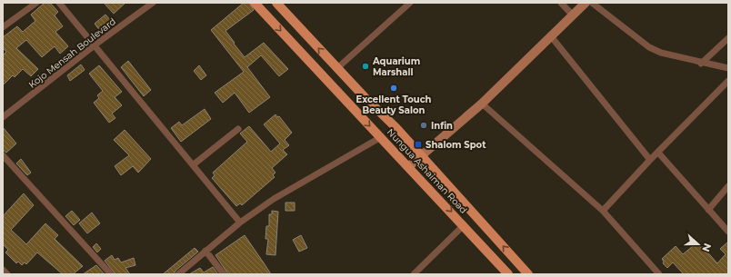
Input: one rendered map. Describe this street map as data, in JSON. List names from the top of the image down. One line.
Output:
{"streets":{"main road":["Nungua Ashaiman Road"],"street":["Kojo Mensah Boulevard"]},"places":{"other":["Aquarium Marshall","Excellent Touch Beauty Salon","Infin"],"transit":["Shalom Spot"]},"north":"right"}
